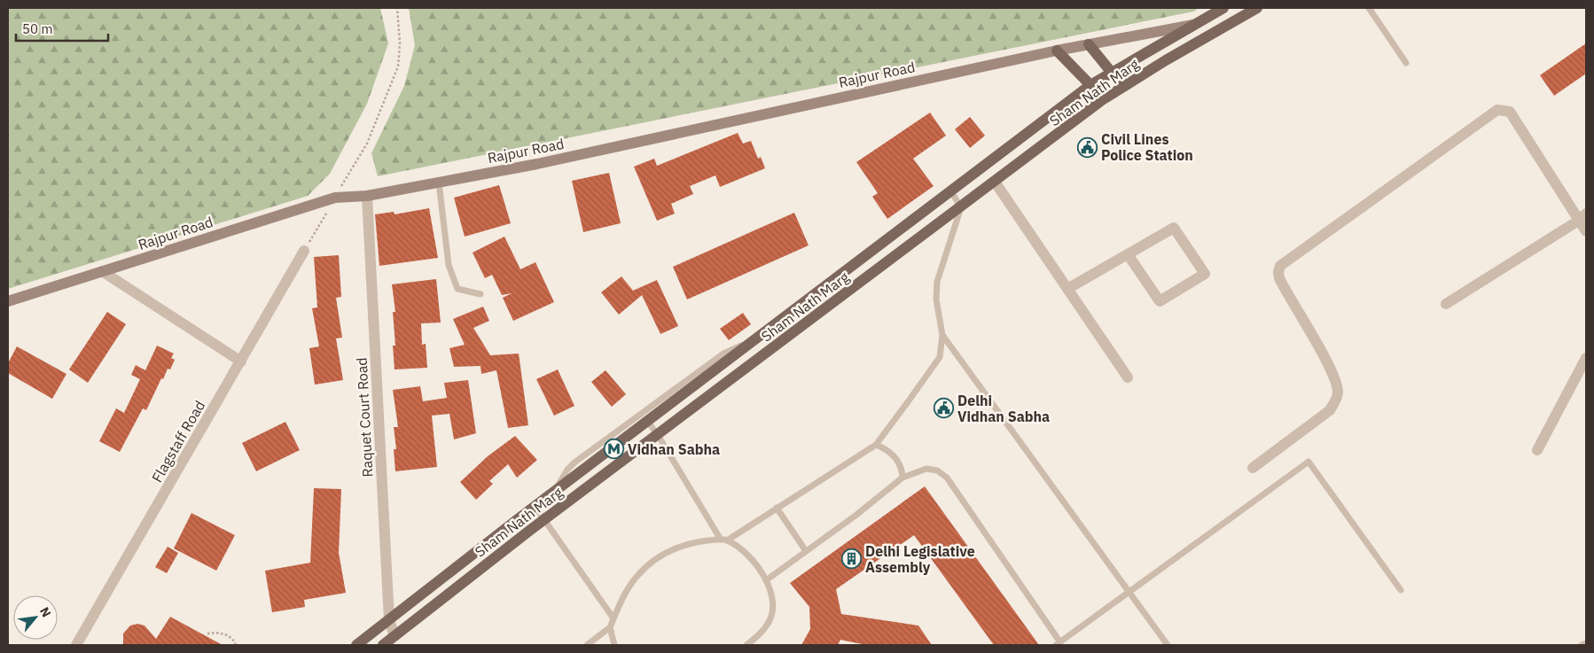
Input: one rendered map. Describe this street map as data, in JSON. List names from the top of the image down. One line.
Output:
{"streets":{"main road":["Sham Nath Marg"],"street":["Rajpur Road","Raquet Court Road","Flagstaff Road"]},"crossings":[["Rajpur Road","Sham Nath Marg"],["Rajpur Road","Raquet Court Road"],["Sham Nath Marg","Raquet Court Road"]],"places":{"public building":["Civil Lines Police Station","Delhi Vidhan Sabha"],"metro station":["Vidhan Sabha"],"building":["Delhi Legislative Assembly"]},"scale_bar":"50 m","north":"top right"}
